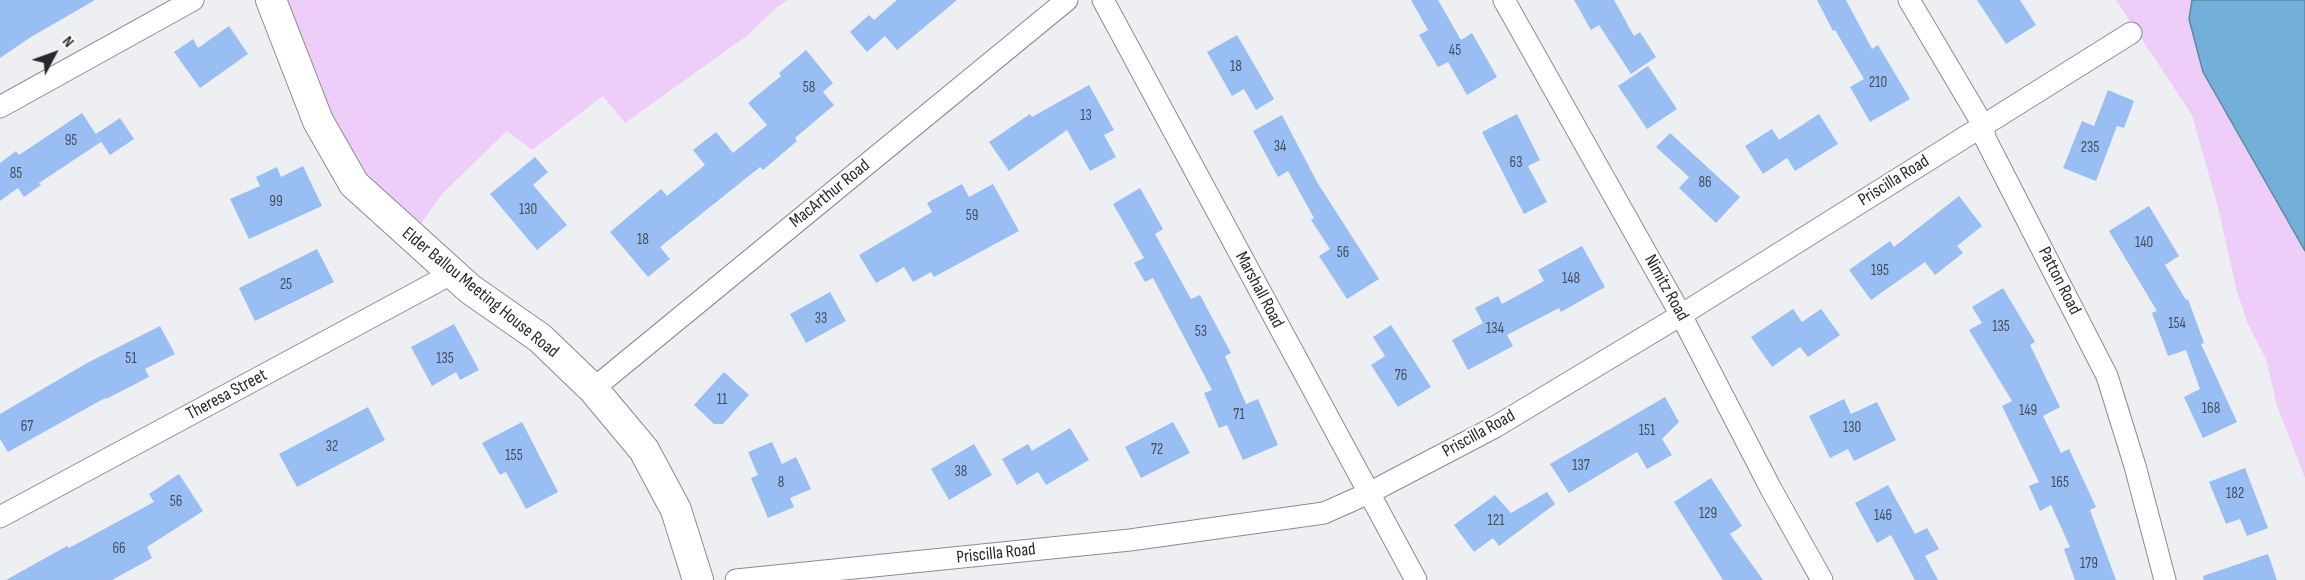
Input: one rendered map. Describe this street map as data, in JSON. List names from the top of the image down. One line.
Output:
{"streets":{"street":["Priscilla Road","MacArthur Road","Patton Road","Nimitz Road","Marshall Road","Elder Ballou Meeting House Road","Theresa Street"]},"crossings":[["Priscilla Road","Patton Road"],["Priscilla Road","Nimitz Road"],["Priscilla Road","Marshall Road"],["MacArthur Road","Elder Ballou Meeting House Road"],["Elder Ballou Meeting House Road","Theresa Street"]],"house_numbers":["45","18","210","58","13","95","34","235","63","85","86","99","130","59","18","140","56","195","148","25","33","154","135","134","53","51","135","76","11","168","149","71","67","130","151","32","72","155","137","38","8","165","182","56","129","146","121","66","179"],"north":"top right"}
